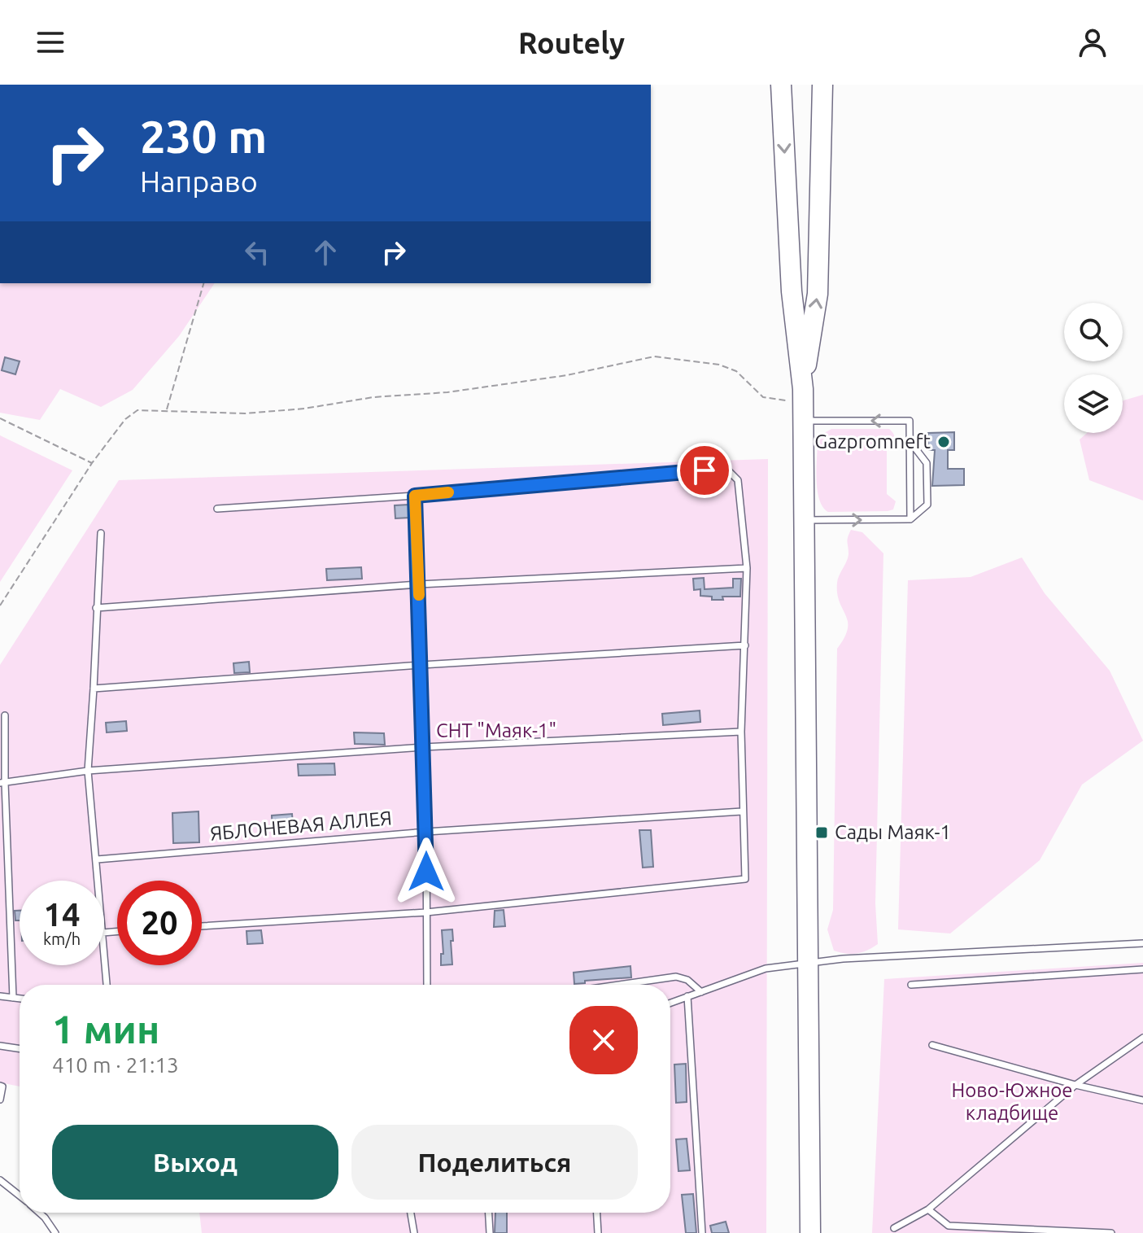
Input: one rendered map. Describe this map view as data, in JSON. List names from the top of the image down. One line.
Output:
{"streets":{"lane":["ЯБЛОНЕВАЯ АЛЛЕЯ"]},"parks":["СНТ \"Маяк-1\"","Ново-Южное кладбище"],"places":{"other":["Gazpromneft"],"transit":["Сады Маяк-1"]},"page":{"header":"Routely","turn":["230 m","Направо"],"speed":"14 km/h","limit":"20","heading":["1 мин","410 m · 21:13"],"buttons":["Выход","Поделиться"]}}
